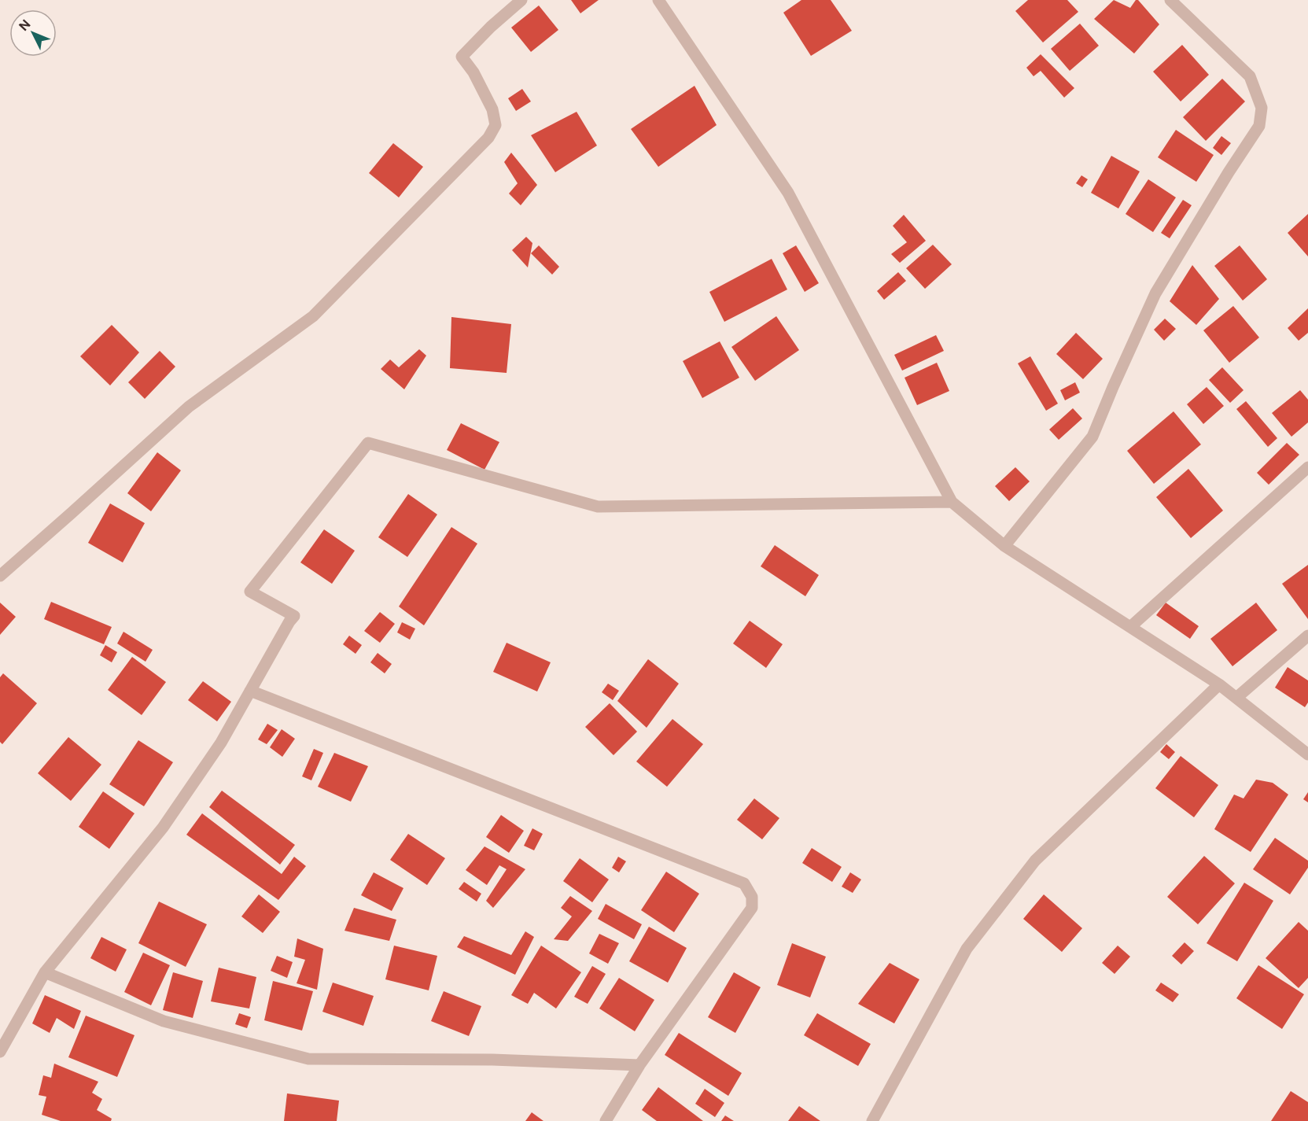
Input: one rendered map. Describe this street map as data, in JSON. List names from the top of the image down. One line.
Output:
{"north":"top left"}
